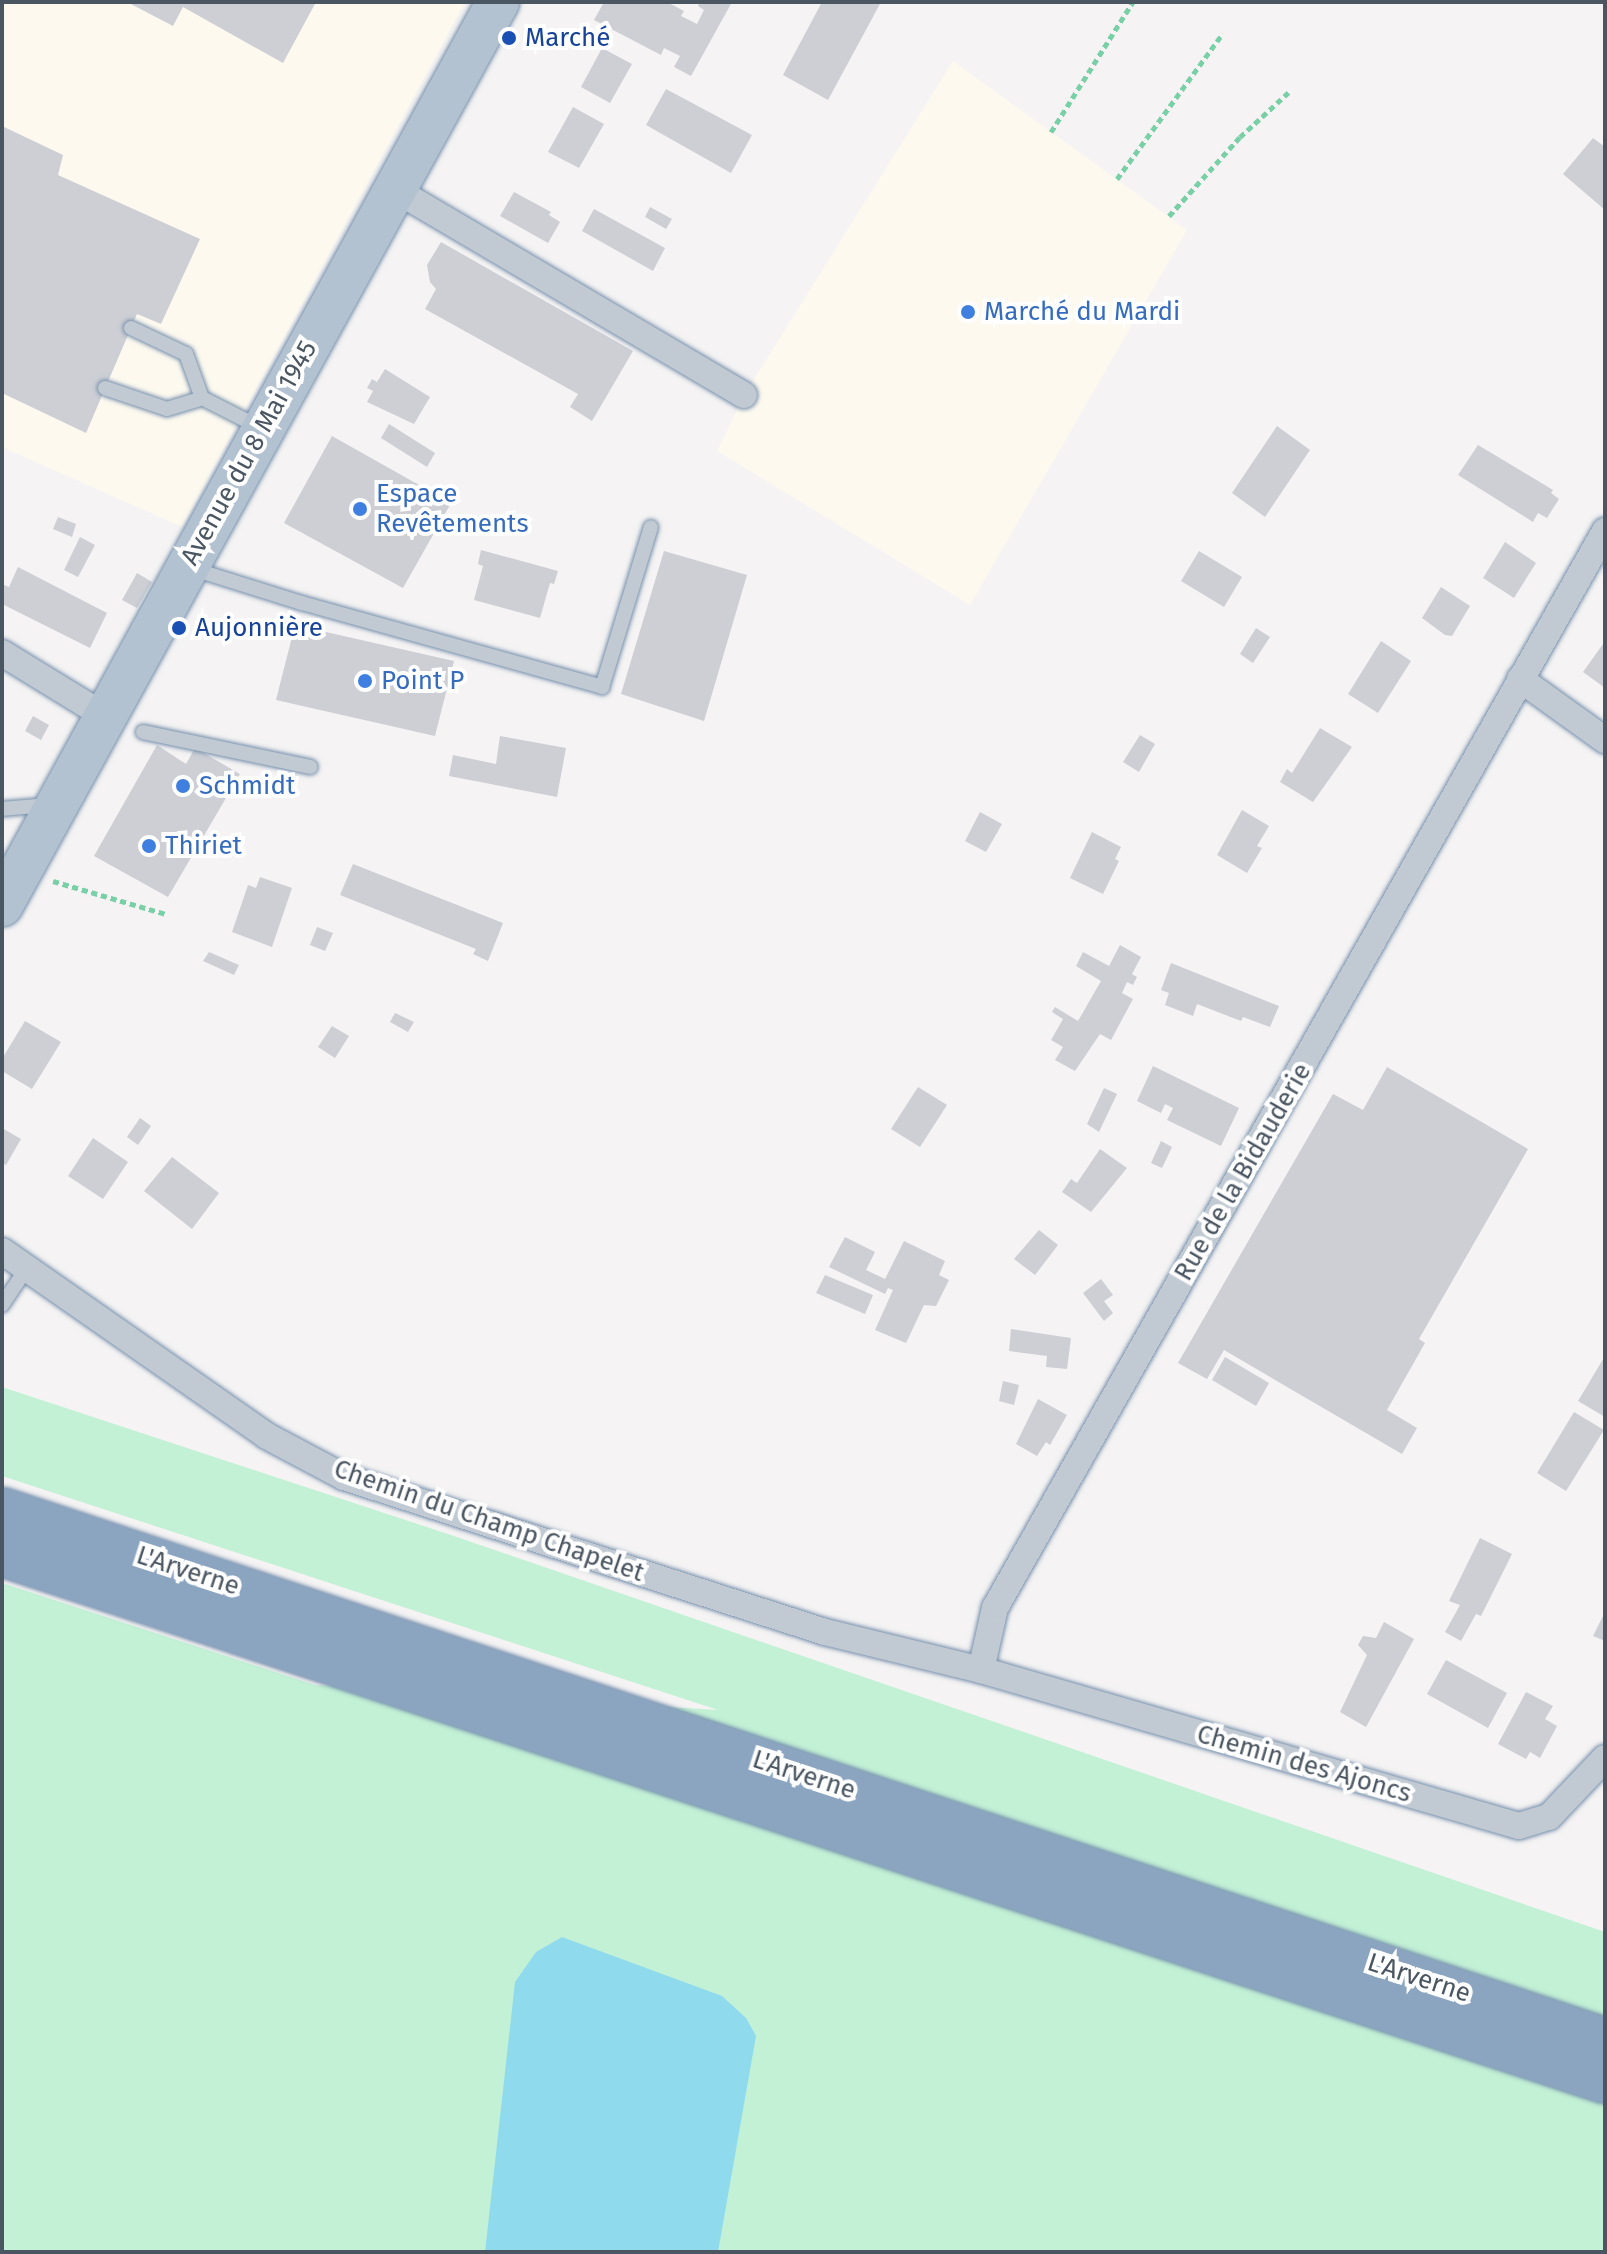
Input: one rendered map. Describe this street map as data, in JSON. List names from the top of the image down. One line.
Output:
{"streets":{"highway":["L'Arverne"],"main road":["Avenue du 8 Mai 1945"],"street":["Rue de la Bidauderie","Chemin du Champ Chapelet","Chemin des Ajoncs"]},"crossings":[["Rue de la Bidauderie","Chemin du Champ Chapelet"],["Rue de la Bidauderie","Chemin des Ajoncs"],["Chemin du Champ Chapelet","Chemin des Ajoncs"]],"places":["Marché","Marché du Mardi","Espace Revêtements","Aujonnière","Point P","Schmidt","Thiriet"]}
